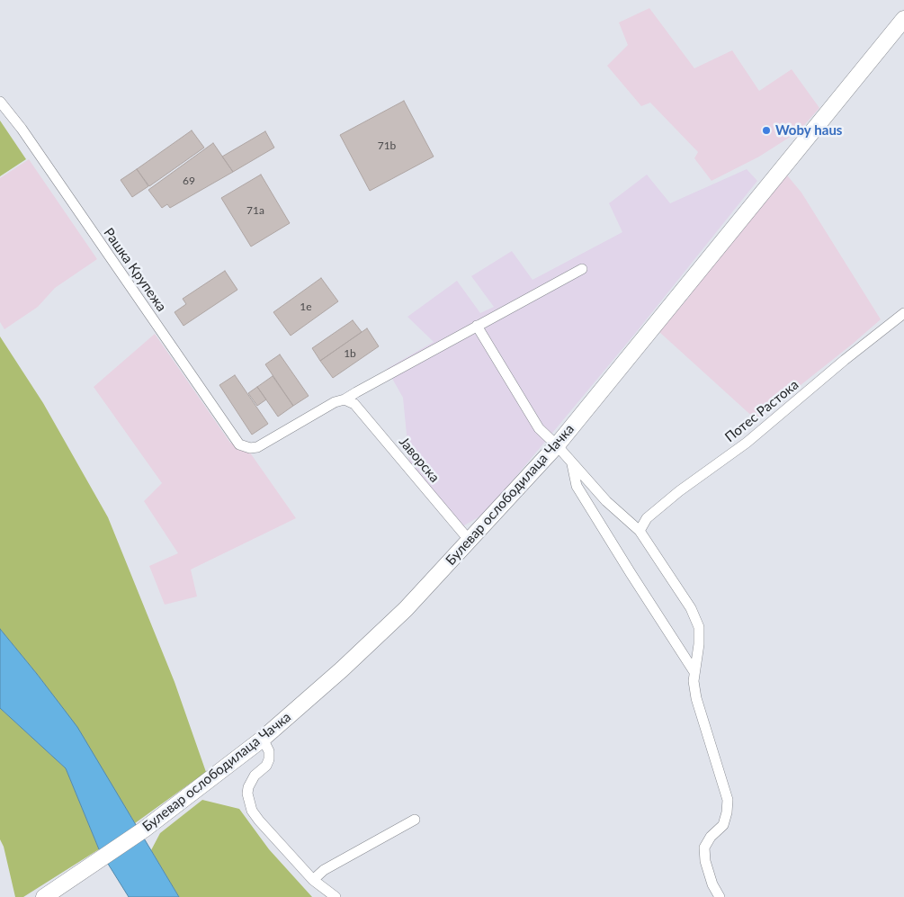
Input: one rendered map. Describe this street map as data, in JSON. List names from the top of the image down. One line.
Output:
{"streets":{"main road":["Булевар ослободилаца Чачка"],"street":["Рашка Крупежа","Потес Растока","Јаворска"]},"crossings":[["Рашка Крупежа","Јаворска"],["Јаворска","Булевар ослободилаца Чачка"]],"places":["Woby haus"],"house_numbers":["71b","69","71a","1e","1b"]}
